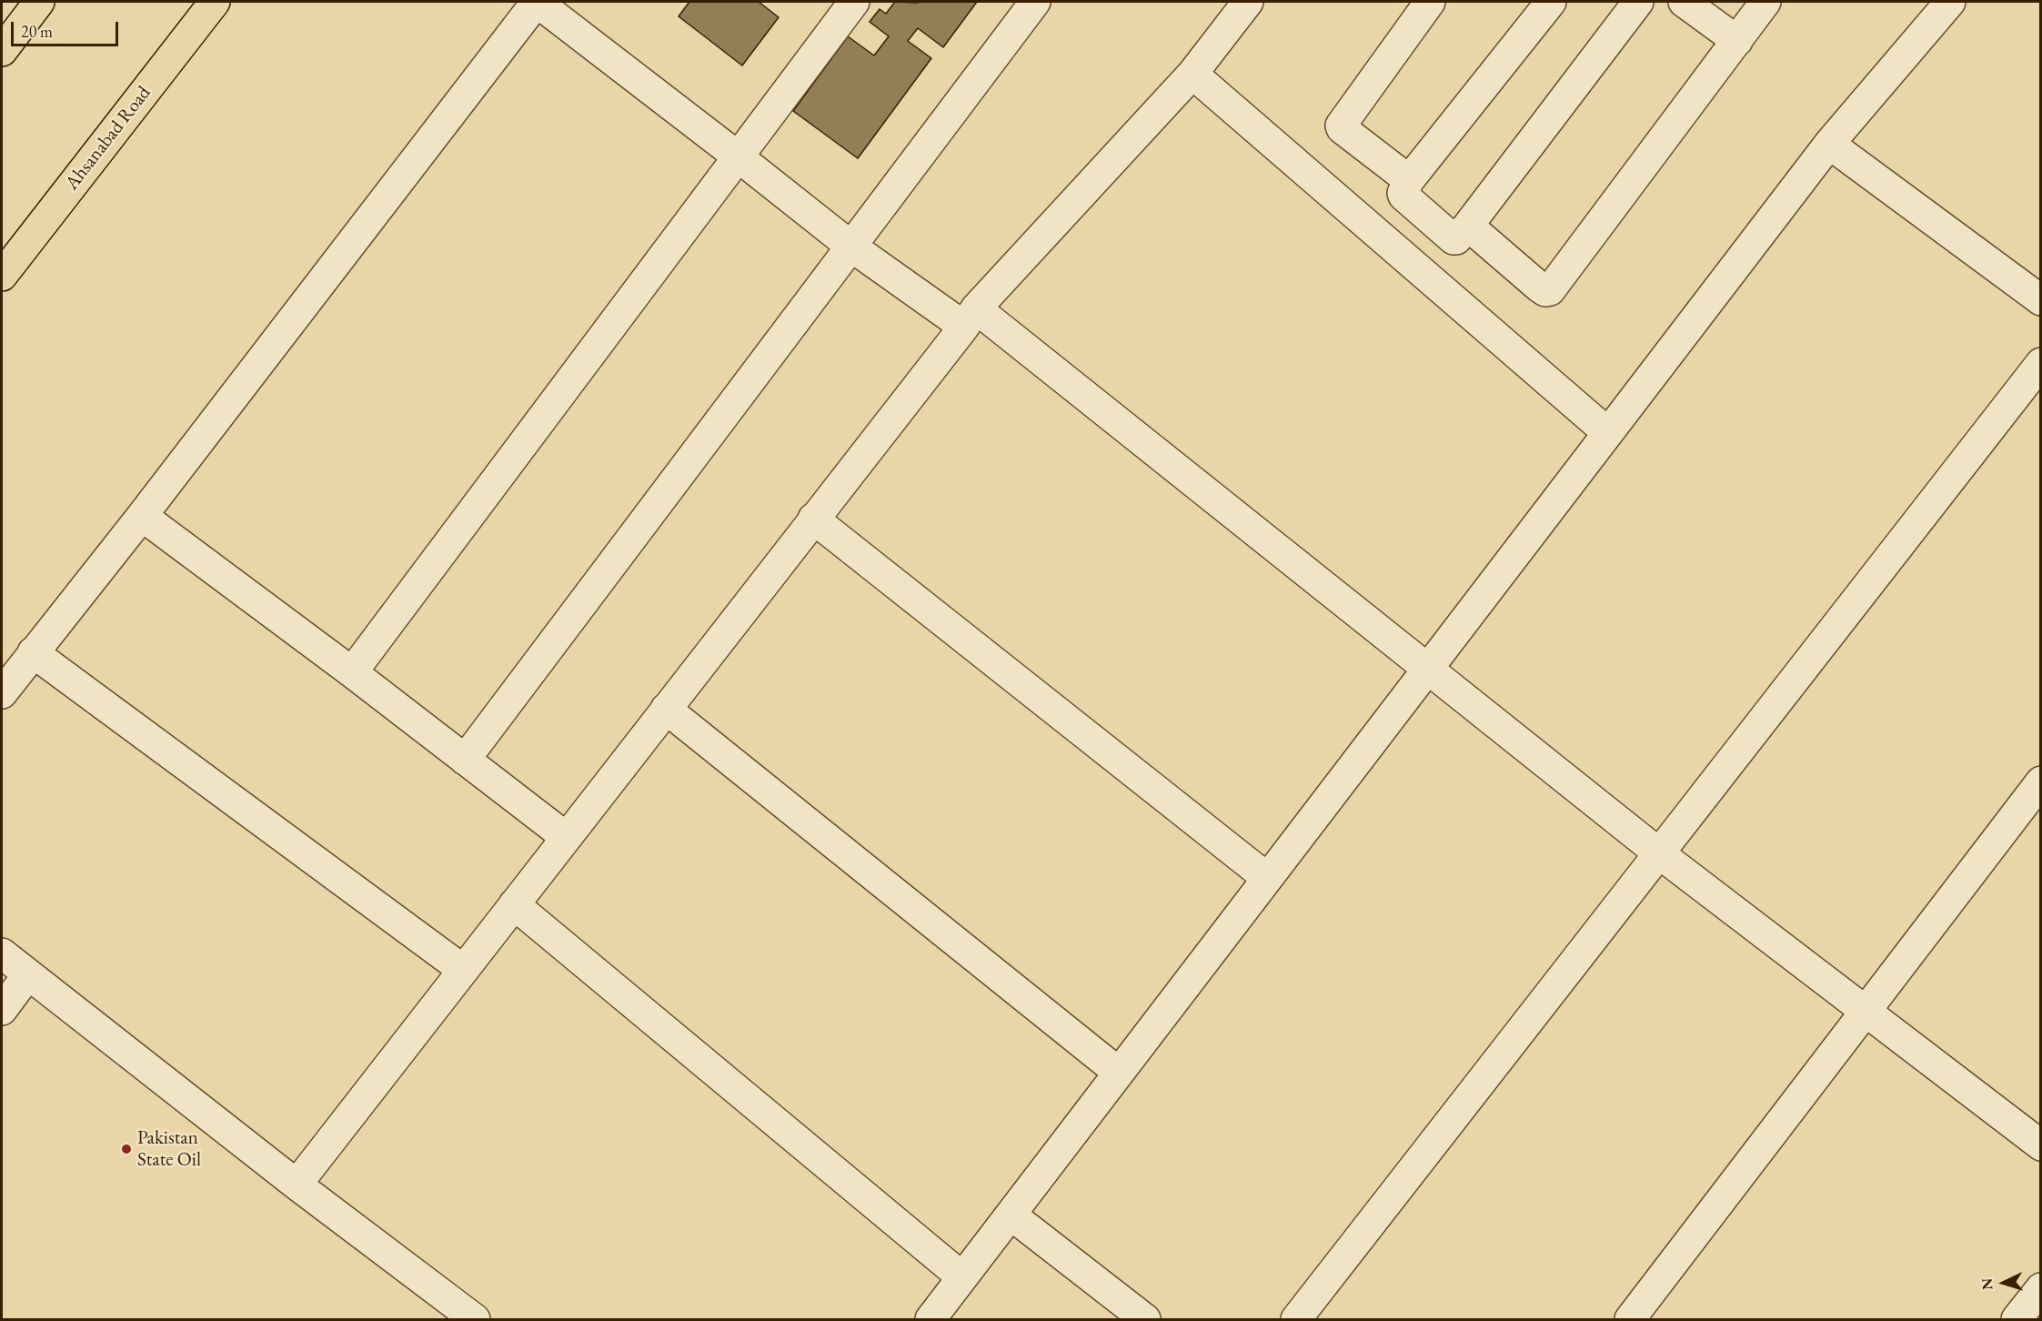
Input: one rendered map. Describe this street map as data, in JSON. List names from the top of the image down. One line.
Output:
{"streets":{"main road":["Ahsanabad Road"]},"places":["Pakistan State Oil"],"scale_bar":"20 m","north":"left"}
